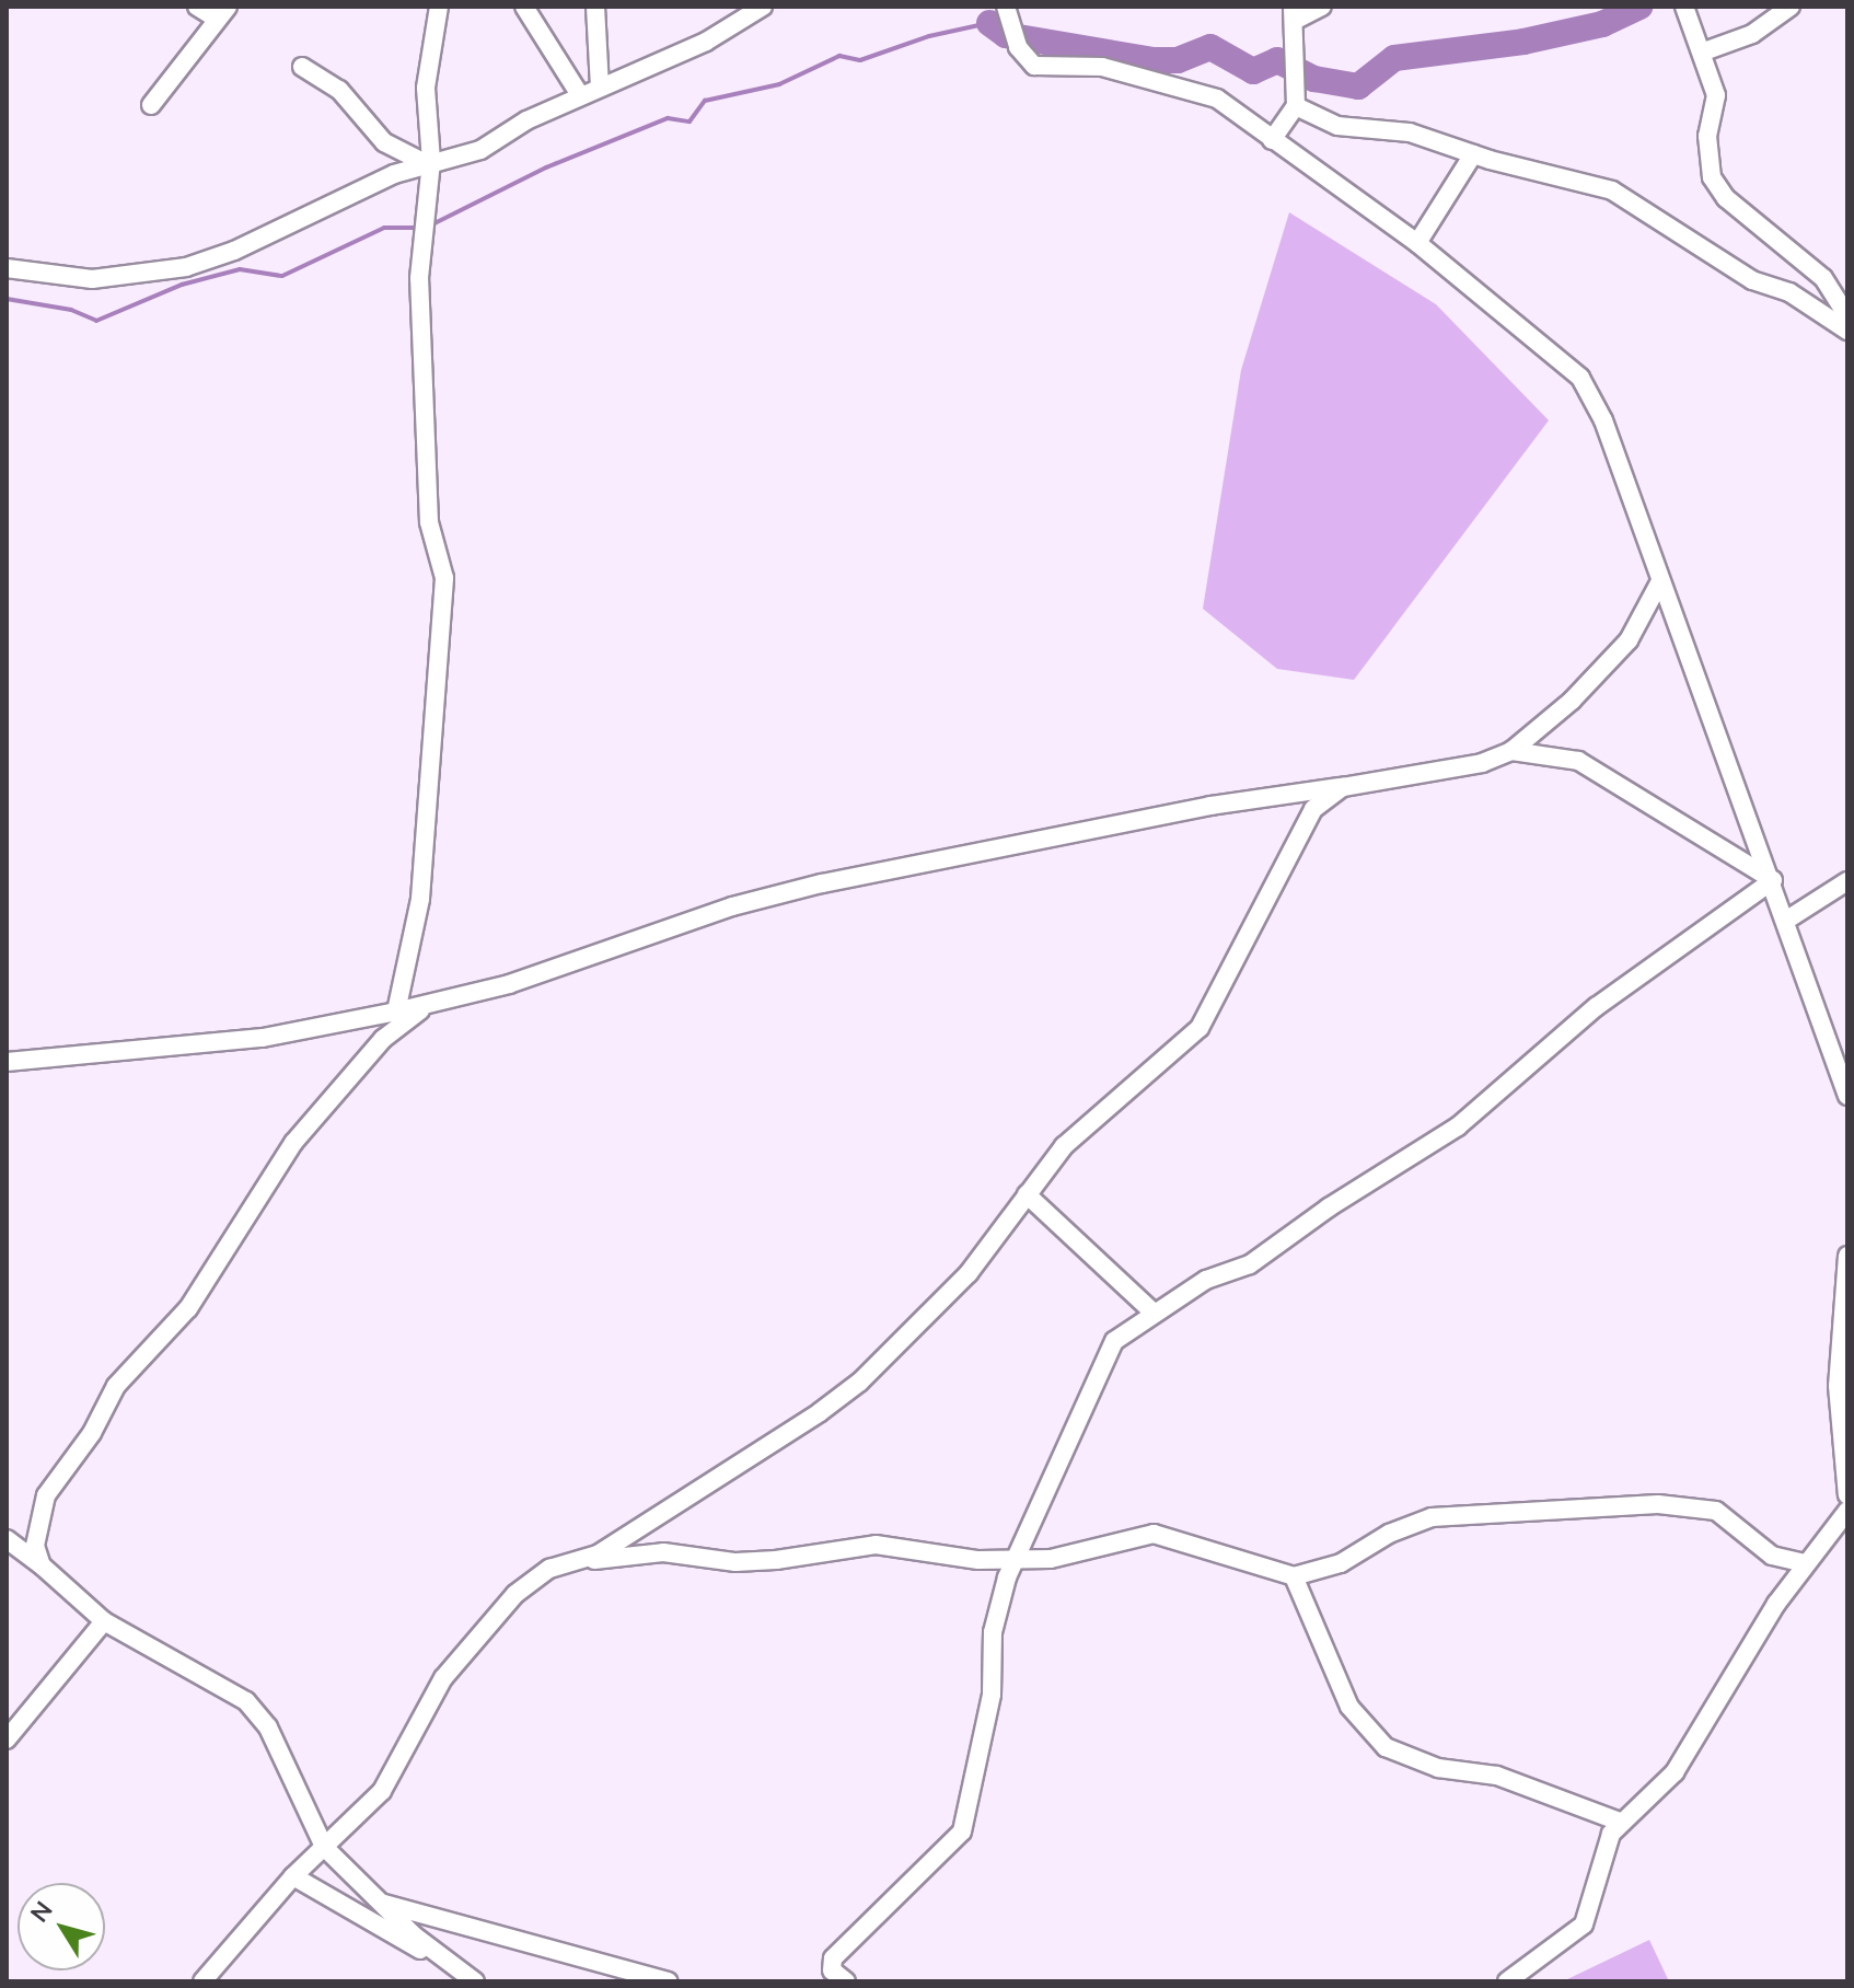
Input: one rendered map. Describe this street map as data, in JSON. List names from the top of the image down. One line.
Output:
{"north":"top left"}
